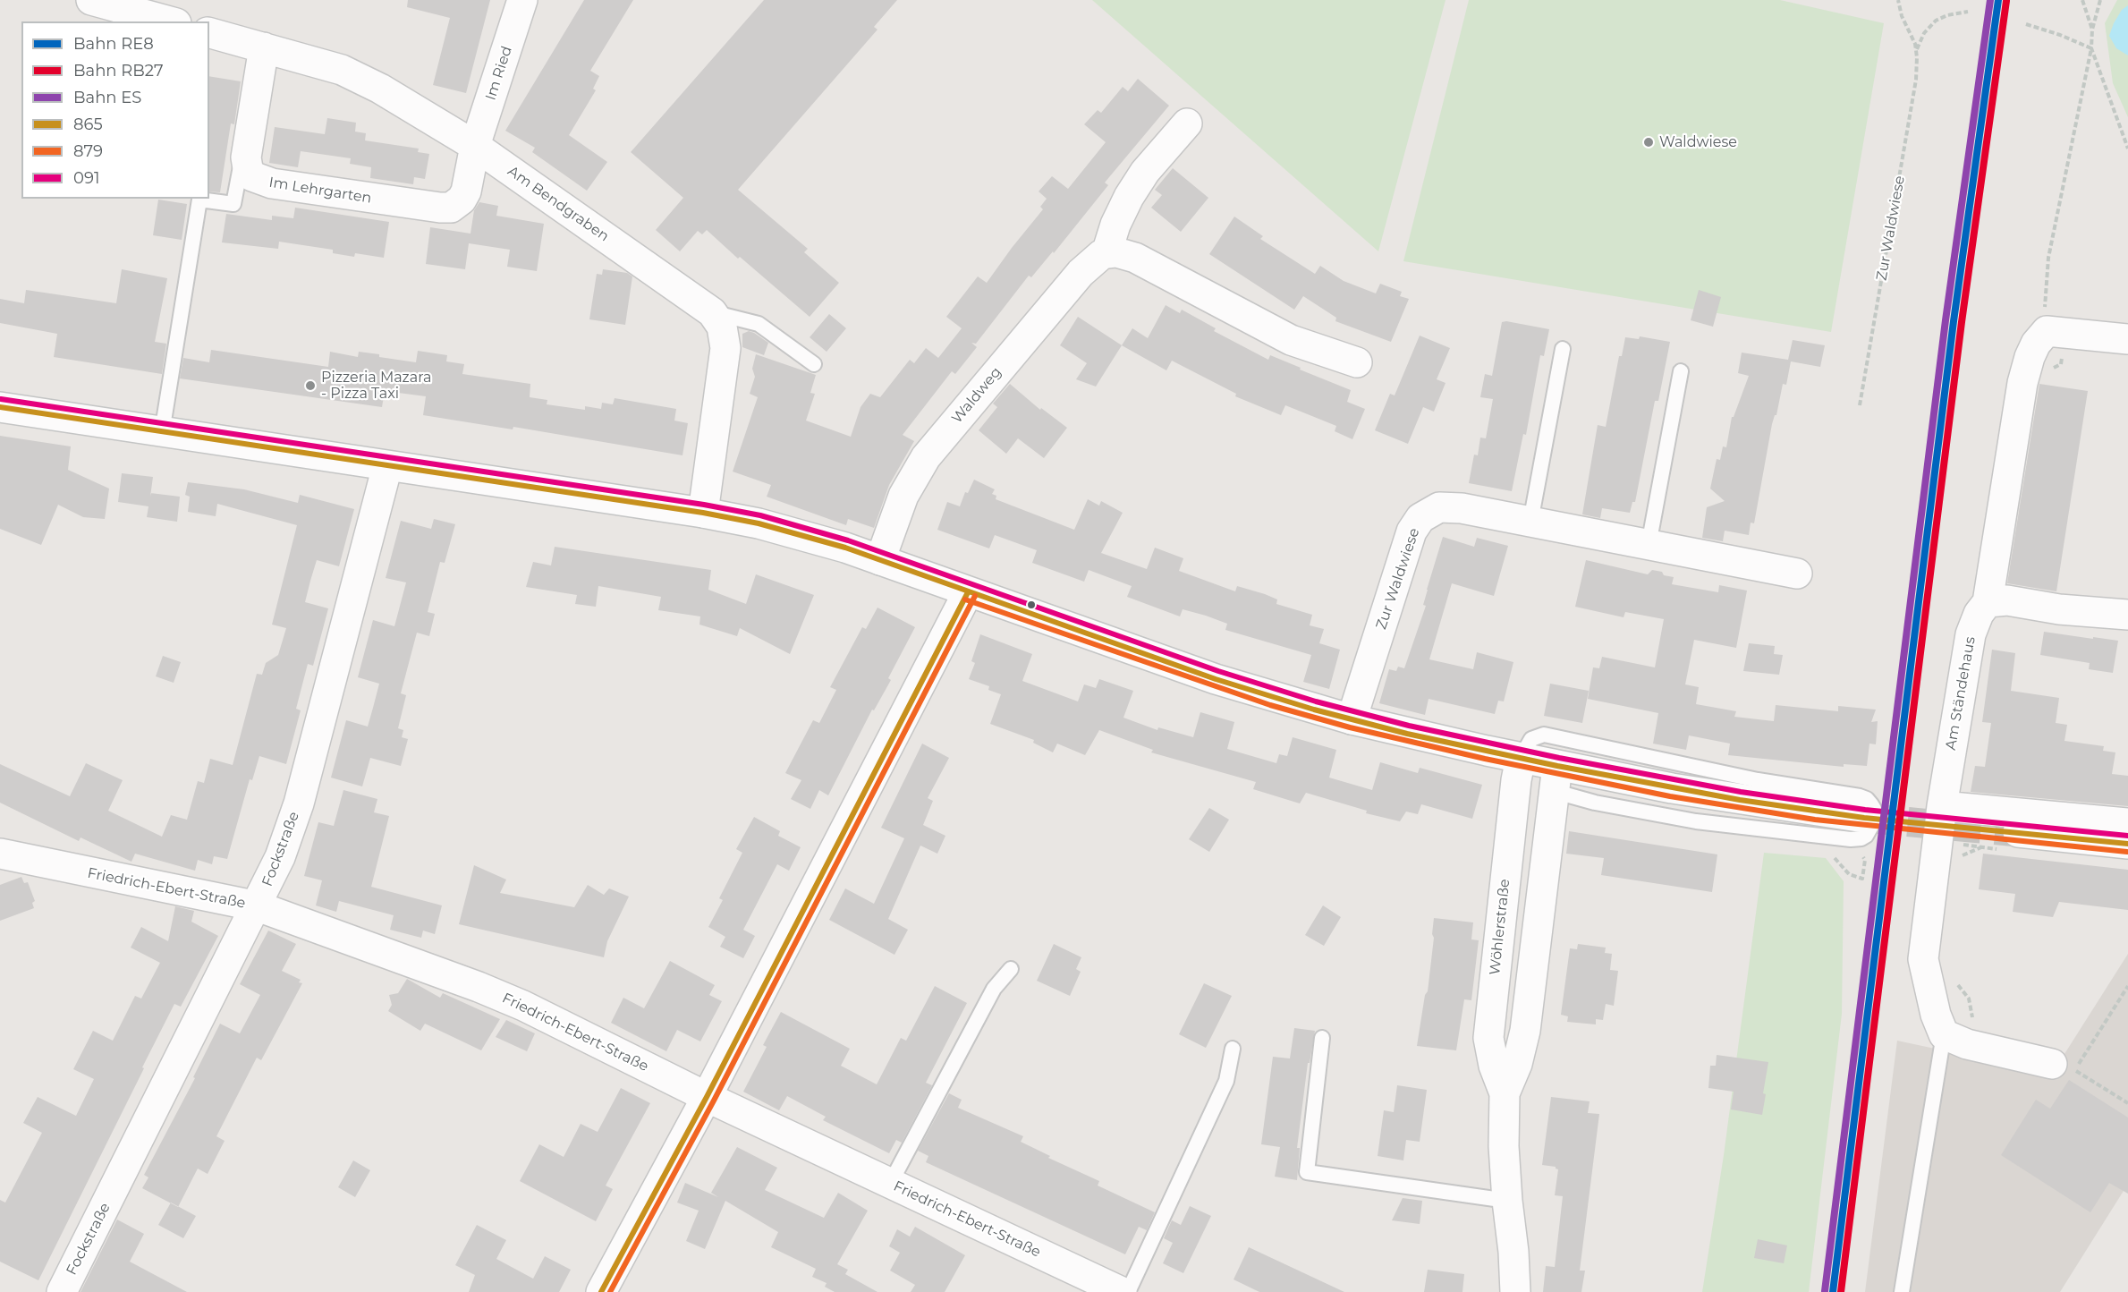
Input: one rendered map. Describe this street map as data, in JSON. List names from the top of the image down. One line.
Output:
{"streets":{"street":["Im Ried","Im Lehrgarten","Am Bendgraben","Zur Waldwiese","Waldweg","Am Ständehaus","Fockstraße","Friedrich-Ebert-Straße","Wöhlerstraße"]},"crossings":[["Im Ried","Im Lehrgarten"],["Im Ried","Am Bendgraben"],["Im Lehrgarten","Am Bendgraben"],["Fockstraße","Friedrich-Ebert-Straße"]],"places":["Waldwiese","Pizzeria Mazara - Pizza Taxi"],"lines":["rail line RE8","rail line ES","rail line RB27","transit line 091","transit line 865","transit line 879"],"legend":["Bahn RE8","Bahn RB27","Bahn ES","865","879","091"]}
